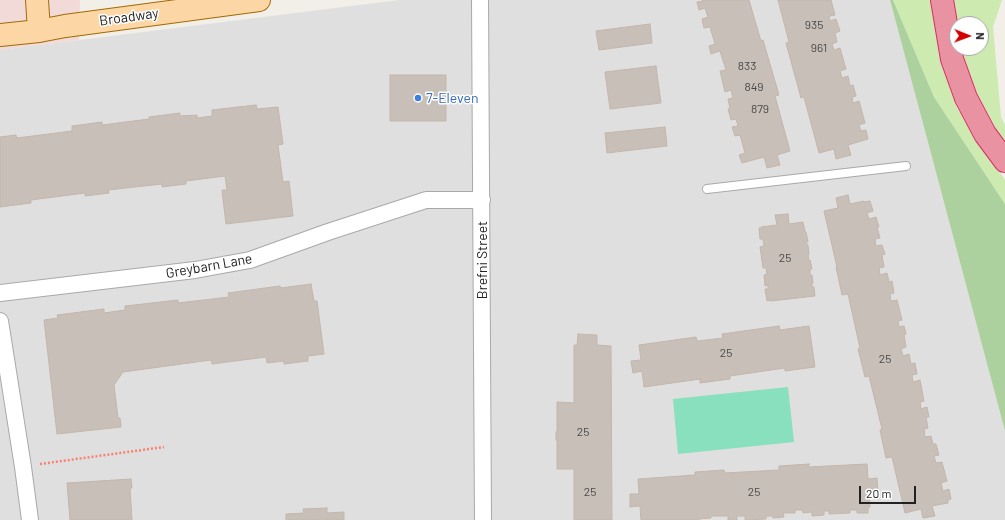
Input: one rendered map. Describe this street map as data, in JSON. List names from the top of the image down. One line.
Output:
{"streets":{"main road":["Broadway"],"street":["Brefni Street","Greybarn Lane"]},"crossings":[["Brefni Street","Greybarn Lane"]],"places":["7-Eleven"],"house_numbers":["935","961","833","849","879","25","25","25","25","25","25"],"scale_bar":"20 m","north":"right"}
